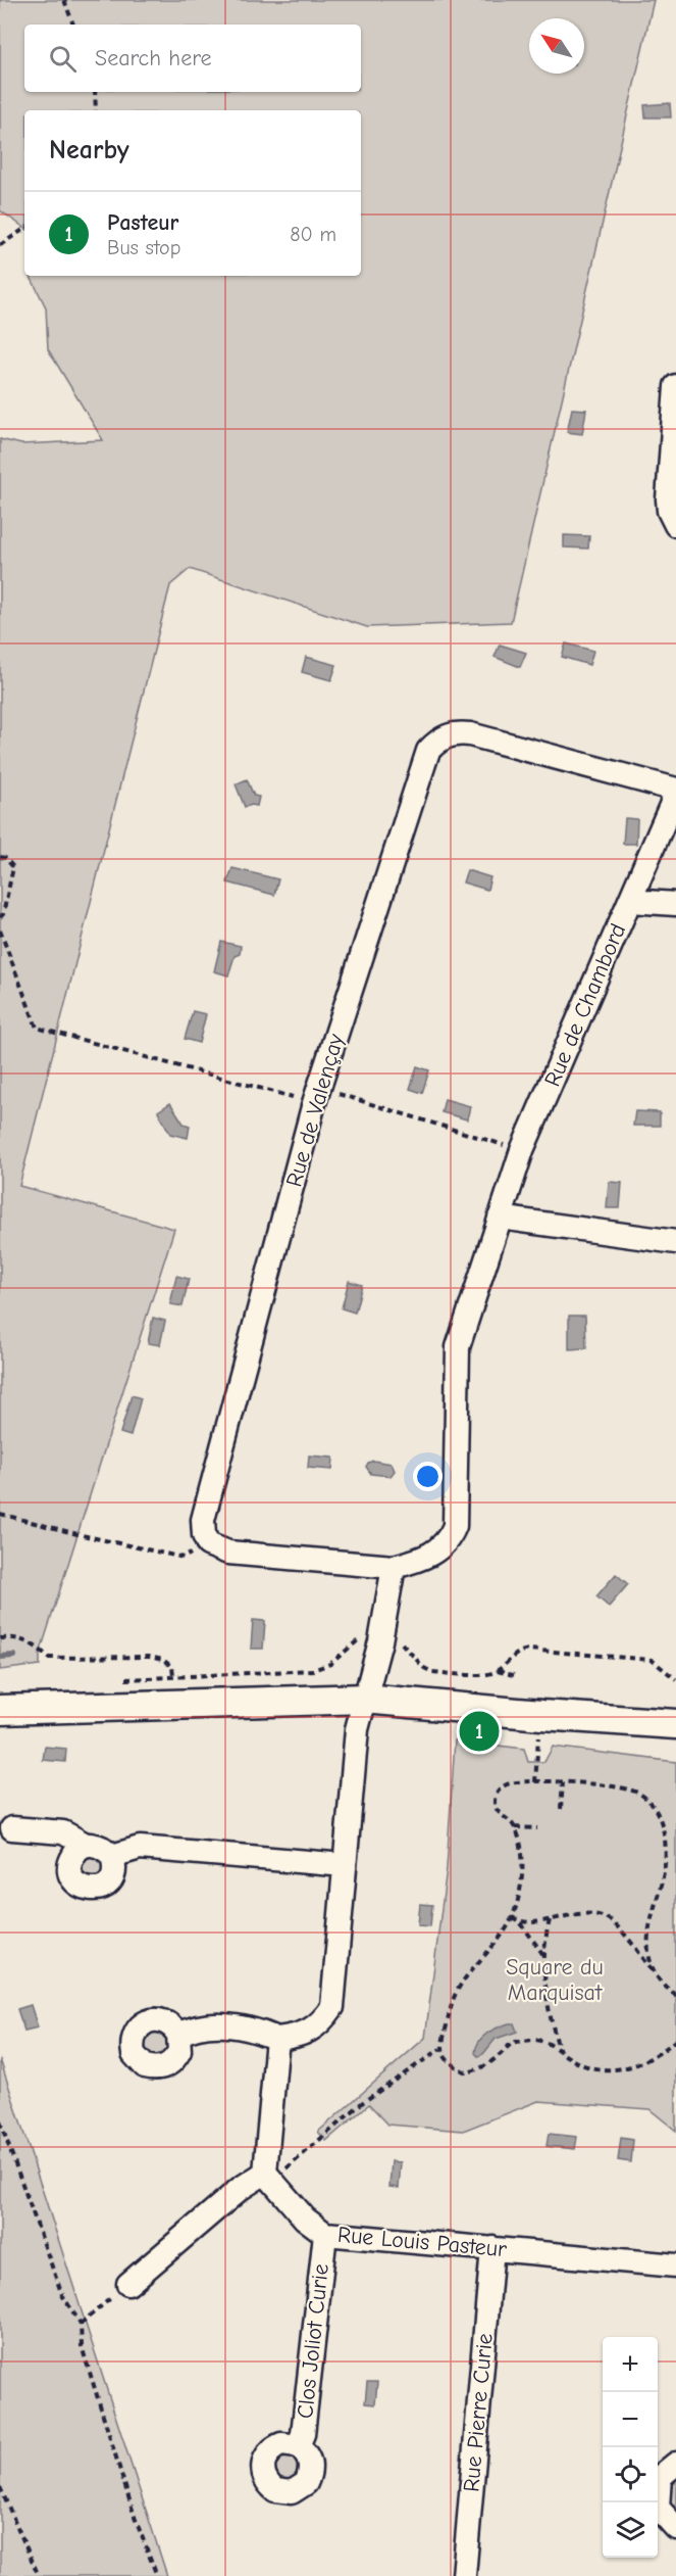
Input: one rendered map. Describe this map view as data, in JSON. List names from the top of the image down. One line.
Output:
{"streets":{"street":["Rue de Chambord","Rue de Valençay","Rue Louis Pasteur","Clos Joliot Curie","Rue Pierre Curie"]},"crossings":[["Rue de Chambord","Rue de Valençay"],["Rue Louis Pasteur","Clos Joliot Curie"],["Rue Louis Pasteur","Rue Pierre Curie"]],"parks":["Square du Marquisat"],"north":"top left","page":{"search":"Search here","heading":"Nearby","list":[{"mark":"1","name":"Pasteur","note":"Bus stop","value":"80 m"}],"pins":"1","map_buttons":["+","−"]}}
